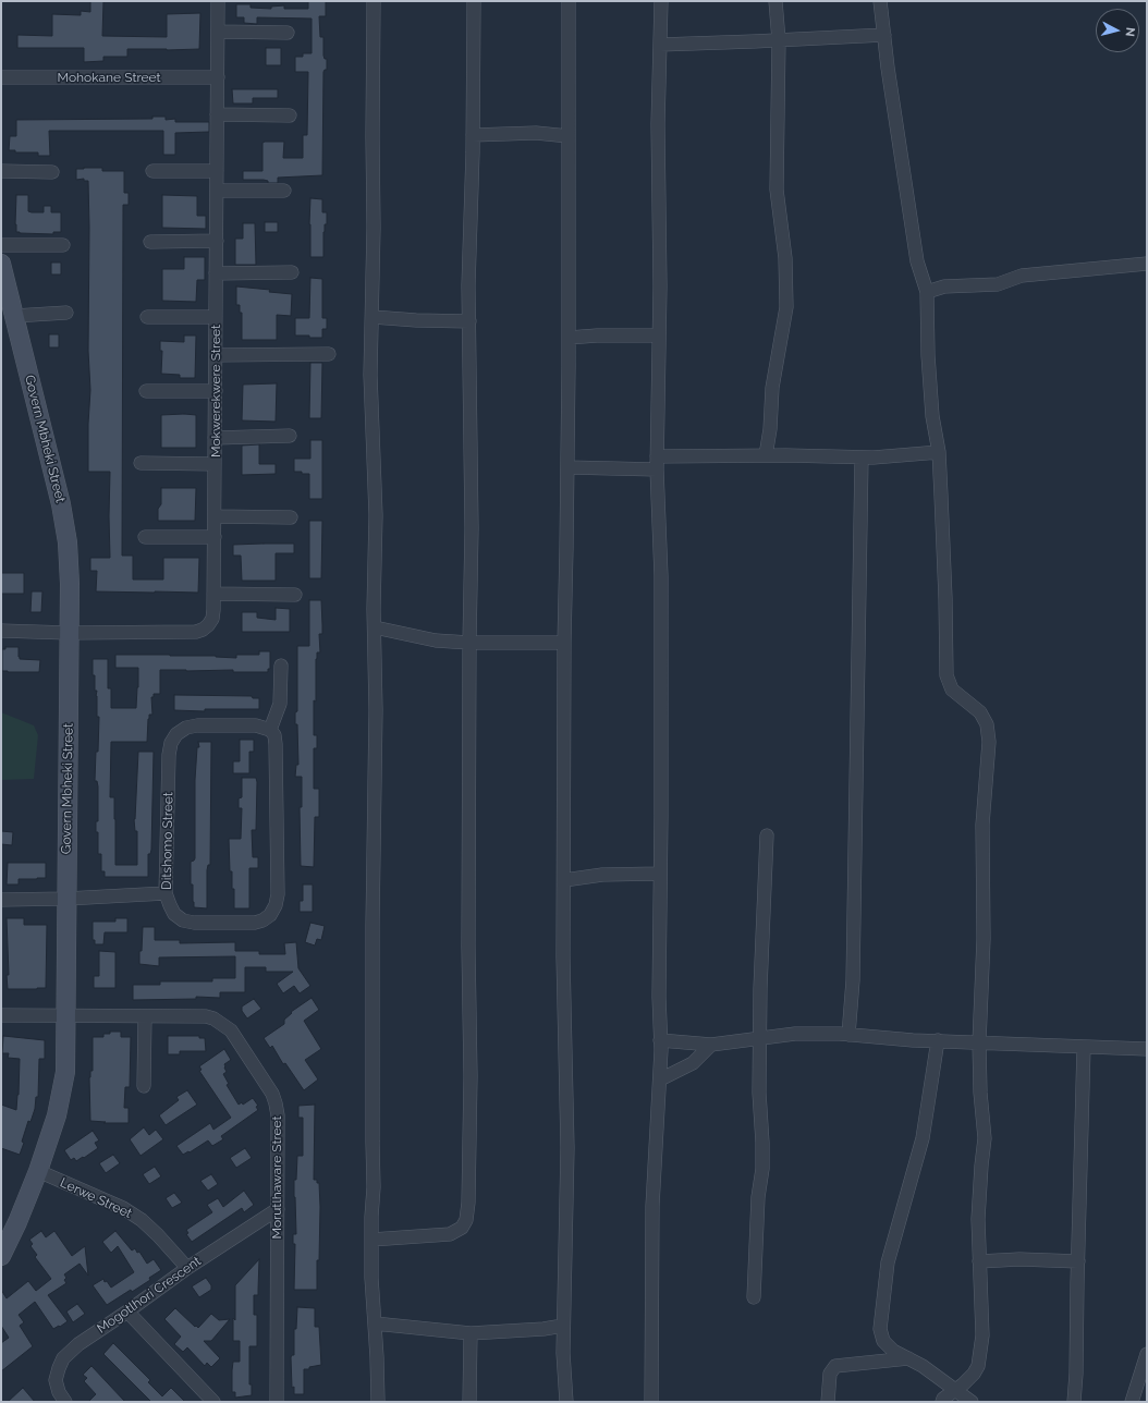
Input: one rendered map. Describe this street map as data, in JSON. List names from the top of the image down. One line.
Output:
{"streets":{"street":["Mohokane Street","Mokwerekwere Street","Govern Mbheki Street","Ditshomo Street","Morutlhaware Street","Lerwe Street","Mogotlhori Crescent"]},"crossings":[["Mohokane Street","Mokwerekwere Street"],["Mokwerekwere Street","Govern Mbheki Street"],["Govern Mbheki Street","Morutlhaware Street"],["Govern Mbheki Street","Lerwe Street"],["Morutlhaware Street","Mogotlhori Crescent"],["Lerwe Street","Mogotlhori Crescent"]],"north":"right"}
